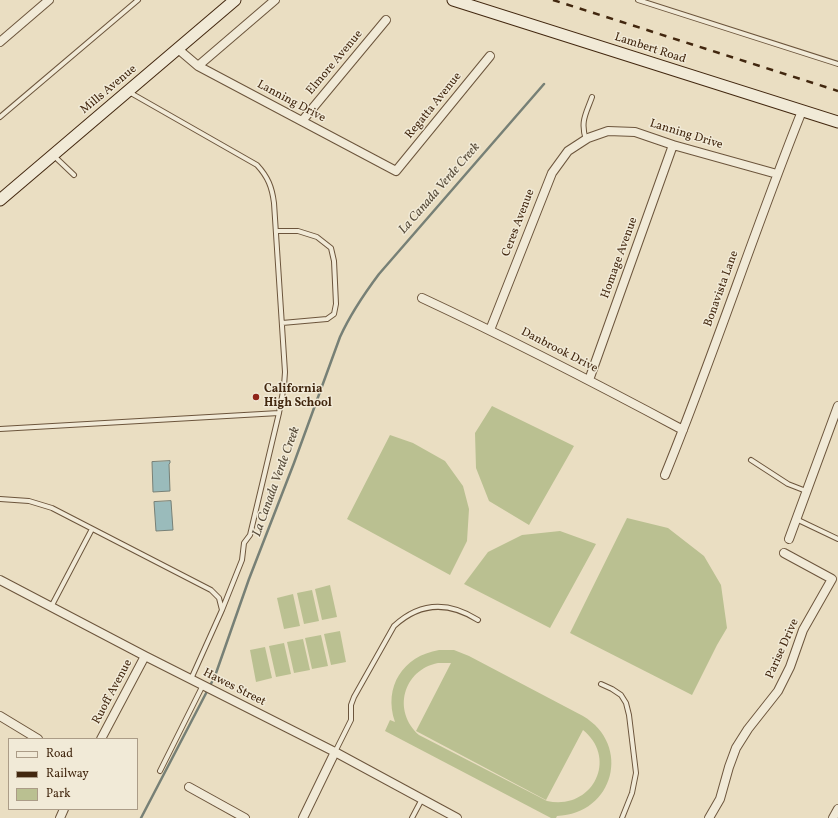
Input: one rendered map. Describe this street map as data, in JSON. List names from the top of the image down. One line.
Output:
{"streets":{"main road":["Lambert Road","Mills Avenue"],"street":["Elmore Avenue","Lanning Drive","Regatta Avenue","Ceres Avenue","Homage Avenue","Bonavista Lane","Danbrook Drive","Parise Drive","Hawes Street","Ruoff Avenue"]},"crossings":[["Lambert Road","Bonavista Lane"],["Elmore Avenue","Lanning Drive"],["Mills Avenue","Lanning Drive"],["Lanning Drive","Regatta Avenue"],["Lanning Drive","Ceres Avenue"],["Lanning Drive","Homage Avenue"],["Lanning Drive","Bonavista Lane"],["Ceres Avenue","Danbrook Drive"],["Homage Avenue","Danbrook Drive"],["Bonavista Lane","Danbrook Drive"],["Hawes Street","Ruoff Avenue"]],"water":["La Canada Verde Creek"],"places":["California High School"],"legend":["Road","Railway","Park"]}
